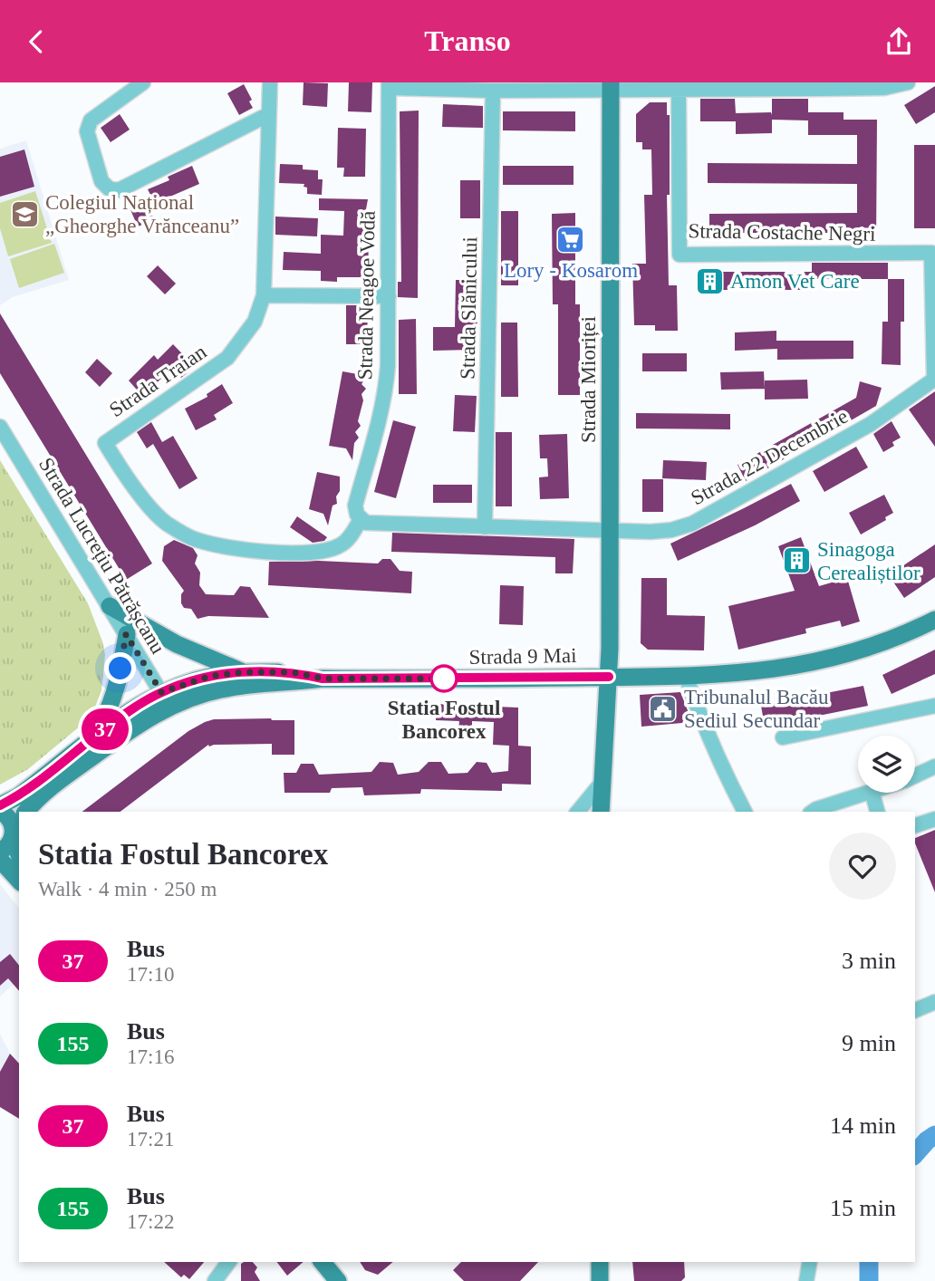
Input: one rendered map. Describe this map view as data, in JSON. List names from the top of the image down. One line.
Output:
{"streets":{"main road":["Strada Mioriței","Strada 9 Mai"],"street":["Strada Costache Negri","Strada Neagoe Vodă","Strada Slănicului","Strada Traian","Strada 22 Decembrie","Strada Lucrețiu Pătrășcanu"]},"crossings":[["Strada Costache Negri","Strada 22 Decembrie"],["Strada Neagoe Vodă","Strada Traian"],["Strada Mioriței","Strada 22 Decembrie"],["Strada Mioriței","Strada 9 Mai"],["Strada Lucrețiu Pătrășcanu","Strada 9 Mai"]],"places":{"school or university":["Colegiul Național „Gheorghe Vrănceanu”"],"supermarket":["Lory - Kosarom"],"building":["Amon Vet Care","Sinagoga Cerealiștilor"],"other":["Statia Fostul Bancorex"],"public building":["Tribunalul Bacău Sediul Secundar"]},"lines":["bus line 37"],"page":{"header":"Transo","on_map":"37","heading":["Statia Fostul Bancorex","Walk · 4 min · 250 m"],"list":[{"mark":"37","name":"Bus","note":"17:10","value":"3 min"},{"mark":"155","name":"Bus","note":"17:16","value":"9 min"},{"mark":"37","name":"Bus","note":"17:21","value":"14 min"},{"mark":"155","name":"Bus","note":"17:22","value":"15 min"}]}}
